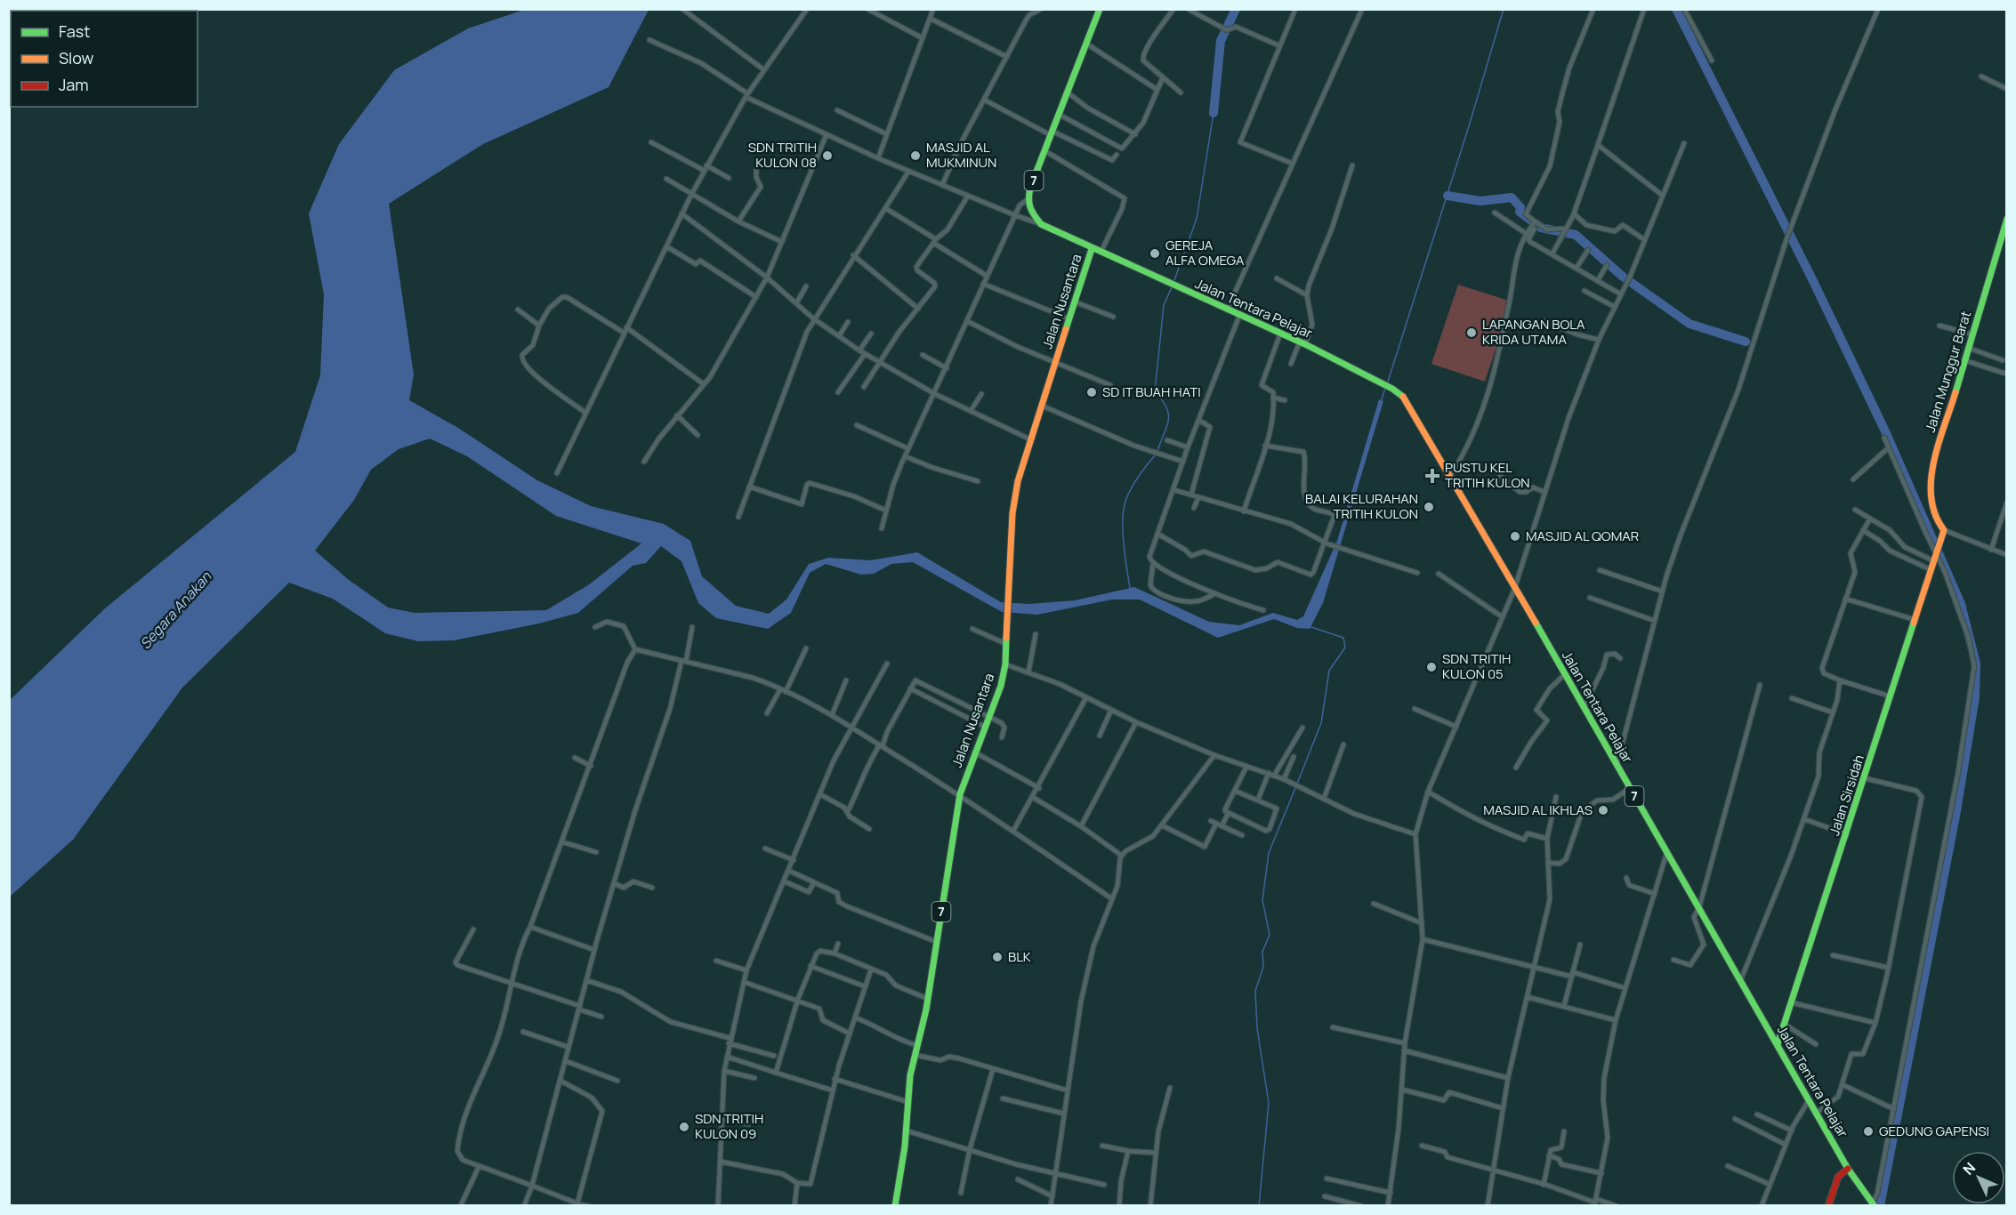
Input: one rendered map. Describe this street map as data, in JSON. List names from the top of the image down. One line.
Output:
{"streets":{"main road":["7","Jalan Nusantara","Jalan Tentara Pelajar","Jalan Munggur Barat","Jalan Sirsidah"]},"crossings":[["7","Jalan Tentara Pelajar"],["Jalan Nusantara","Jalan Tentara Pelajar"],["Jalan Tentara Pelajar","Jalan Sirsidah"],["Jalan Munggur Barat","Jalan Sirsidah"]],"water":["Segara Anakan"],"places":{"other":["SDN TRITIH KULON 08","MASJID AL MUKMINUN","GEREJA ALFA OMEGA","LAPANGAN BOLA KRIDA UTAMA","SD IT BUAH HATI","BALAI KELURAHAN TRITIH KULON","MASJID AL QOMAR","SDN TRITIH KULON 05","MASJID AL IKHLAS","BLK","SDN TRITIH KULON 09","GEDUNG GAPENSI"],"health":["PUSTU KEL TRITIH KULON"]},"legend":["Fast","Slow","Jam"],"north":"top left"}
